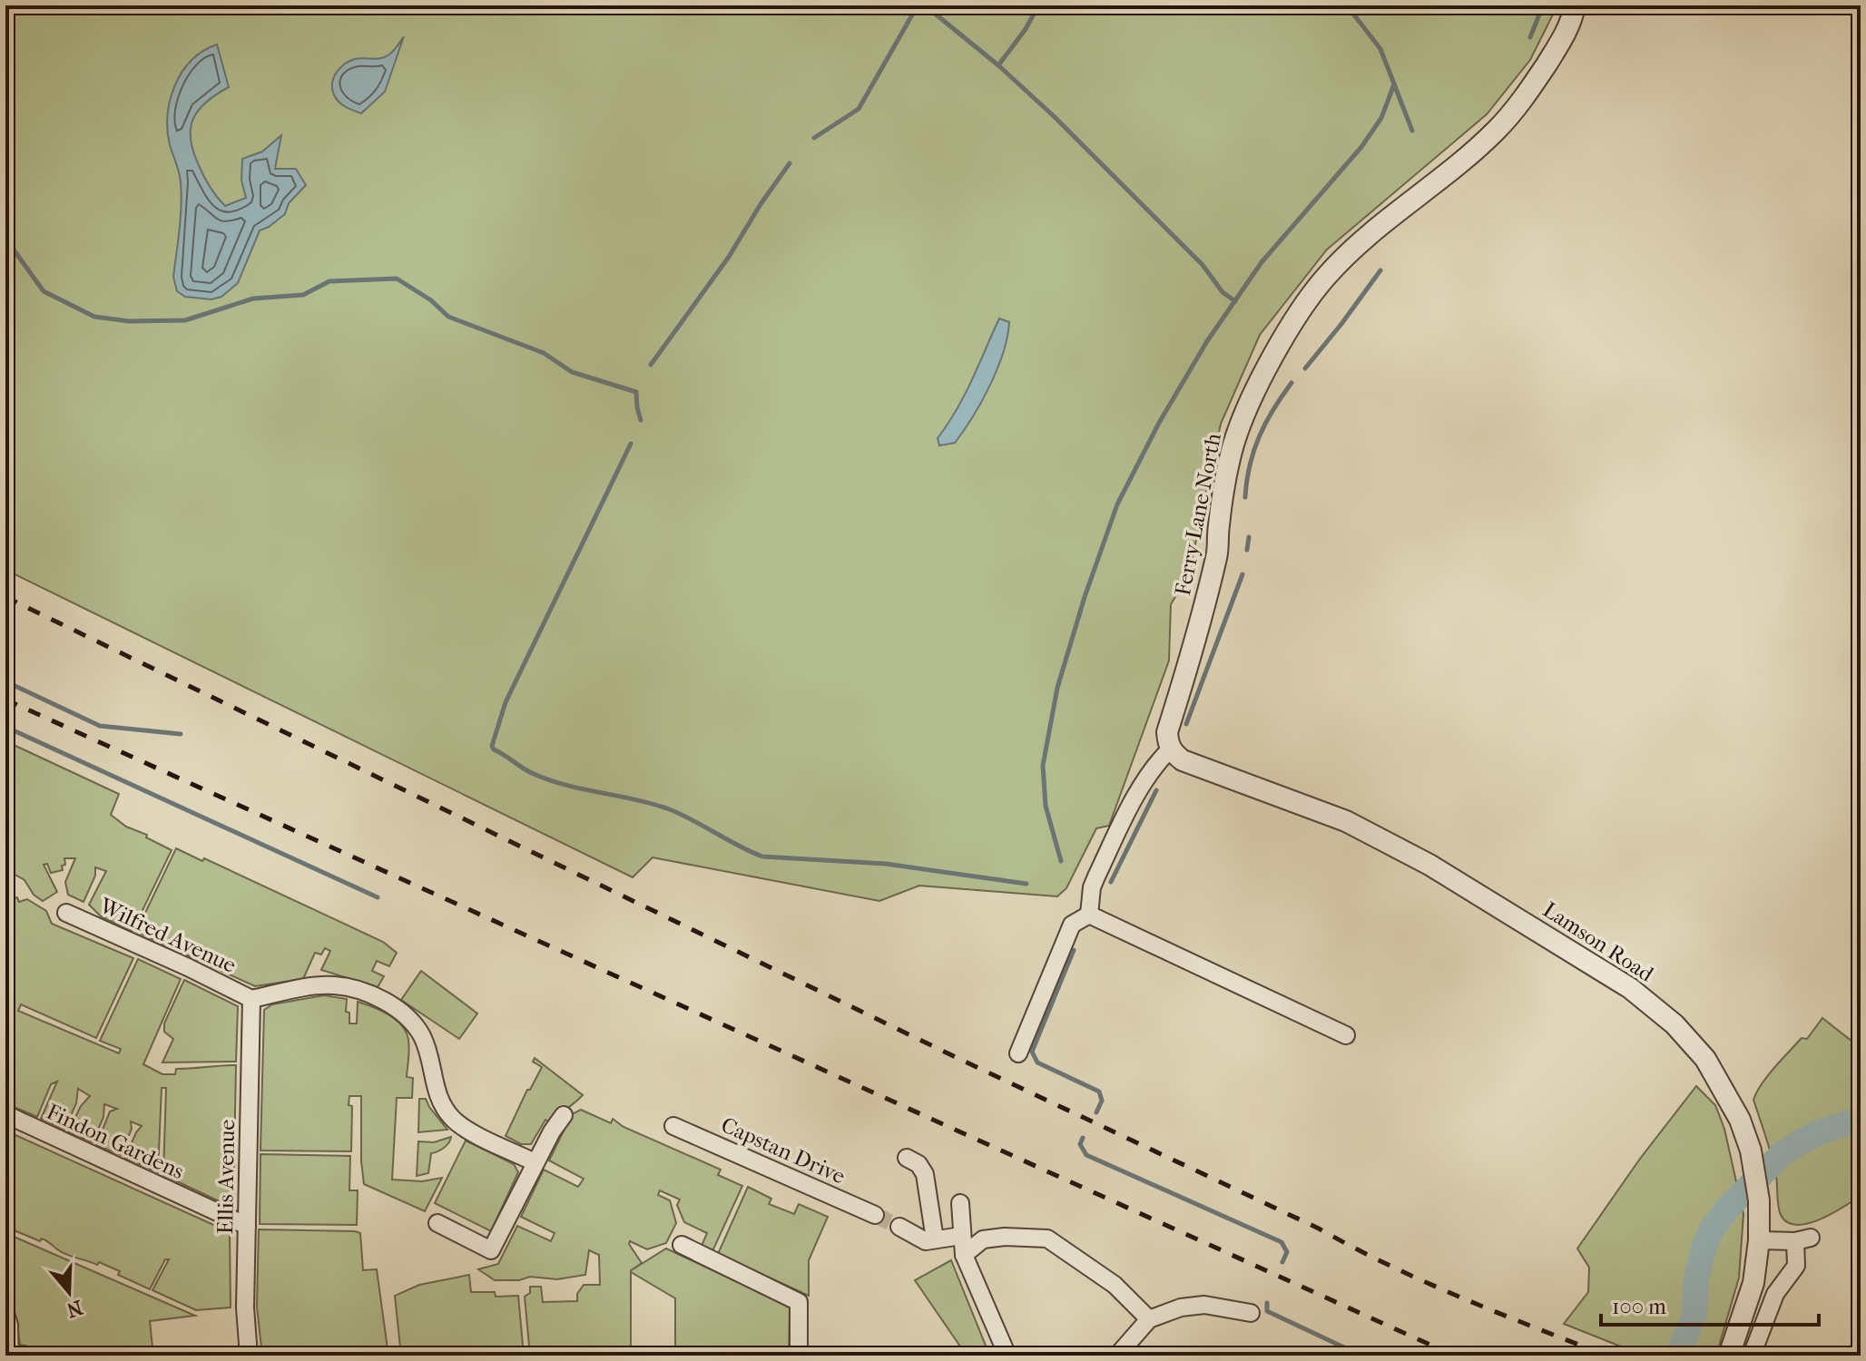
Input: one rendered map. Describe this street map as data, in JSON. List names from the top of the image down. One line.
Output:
{"streets":{"street":["Ferry Lane North","Wilfred Avenue","Lamson Road","Findon Gardens","Capstan Drive","Ellis Avenue"]},"crossings":[["Ferry Lane North","Lamson Road"],["Wilfred Avenue","Ellis Avenue"],["Findon Gardens","Ellis Avenue"]],"scale_bar":"100 m","north":"bottom"}
